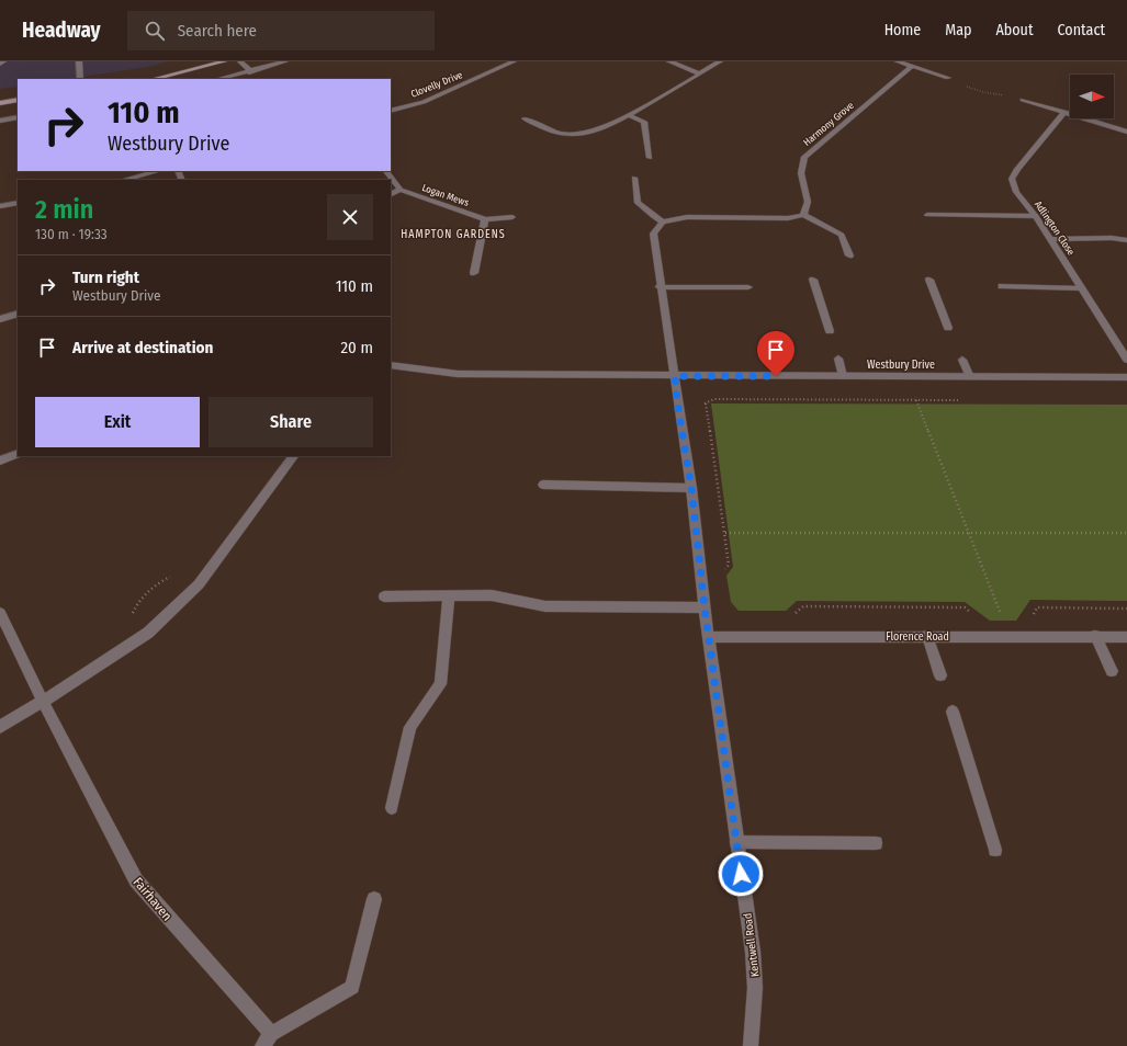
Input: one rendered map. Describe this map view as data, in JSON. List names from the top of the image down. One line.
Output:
{"streets":{"street":["Clovelly Drive","Harmony Grove","Logan Mews","Adlington Close","Westbury Drive","Florence Road","Fairhaven","Kentwell Road"]},"crossings":[["Westbury Drive","Kentwell Road"],["Florence Road","Kentwell Road"]],"districts":["HAMPTON GARDENS"],"north":"right","page":{"header":"Headway","search":"Search here","nav":["Home","Map","About","Contact"],"turn":["110 m","Westbury Drive"],"heading":["2 min","130 m · 19:33"],"list":[{"name":"Turn right","note":"Westbury Drive","value":"110 m"},{"name":"Arrive at destination","value":"20 m"}],"buttons":["Exit","Share"]}}
